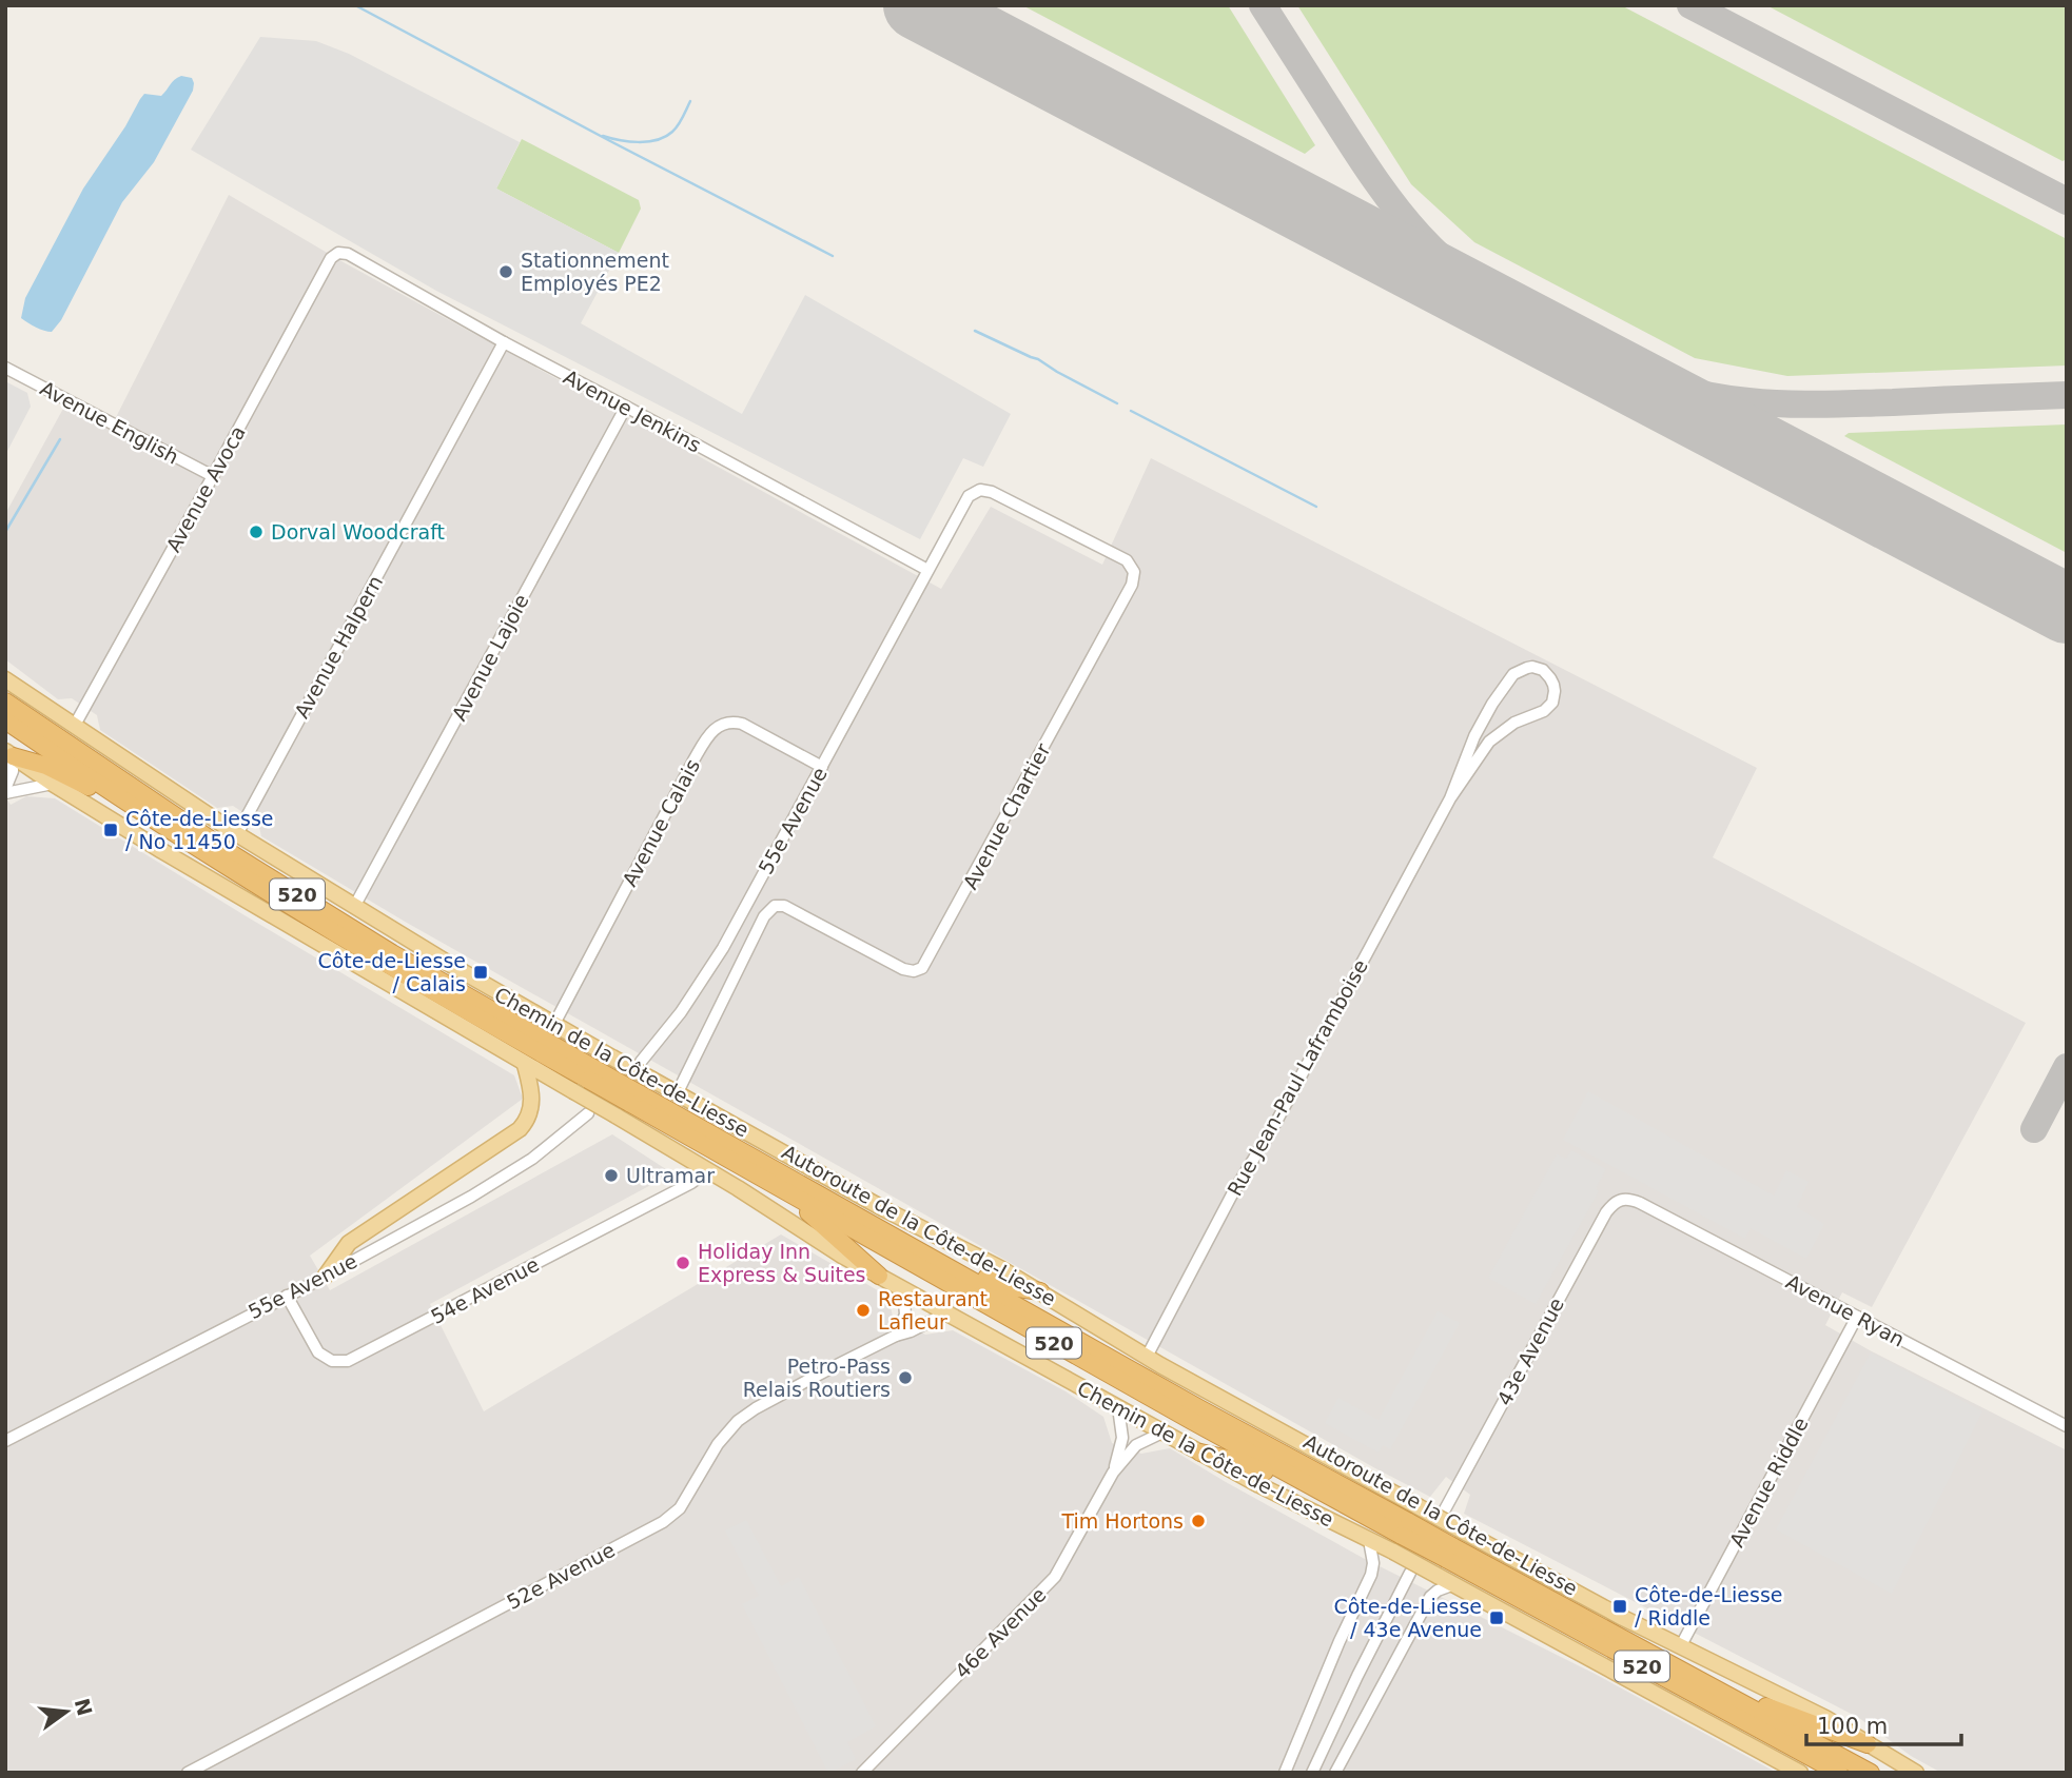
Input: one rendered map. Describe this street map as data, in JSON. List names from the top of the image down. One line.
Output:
{"streets":{"highway":["520","Autoroute de la Côte-de-Liesse"],"main road":["Chemin de la Côte-de-Liesse"],"street":["Avenue Jenkins","Avenue English","Avenue Avoca","Avenue Halpern","Avenue Lajoie","Avenue Chartier","55e Avenue","Avenue Calais","Rue Jean-Paul Laframboise","54e Avenue","Avenue Ryan","43e Avenue","Avenue Riddle","52e Avenue","46e Avenue"]},"crossings":[["Avenue Jenkins","Avenue Avoca"],["Avenue Jenkins","Avenue Halpern"],["Avenue Jenkins","Avenue Lajoie"],["Avenue Jenkins","Avenue Chartier"],["Avenue Jenkins","55e Avenue"],["Avenue English","Avenue Avoca"],["Avenue Avoca","Chemin de la Côte-de-Liesse"],["Avenue Halpern","Chemin de la Côte-de-Liesse"],["Avenue Lajoie","Chemin de la Côte-de-Liesse"],["Avenue Chartier","55e Avenue"],["Avenue Chartier","Chemin de la Côte-de-Liesse"],["55e Avenue","Avenue Calais"],["55e Avenue","54e Avenue"],["Avenue Calais","Chemin de la Côte-de-Liesse"],["Chemin de la Côte-de-Liesse","Rue Jean-Paul Laframboise"],["Chemin de la Côte-de-Liesse","54e Avenue"],["Chemin de la Côte-de-Liesse","Avenue Riddle"],["Chemin de la Côte-de-Liesse","52e Avenue"],["Chemin de la Côte-de-Liesse","46e Avenue"],["Avenue Ryan","43e Avenue"],["Avenue Ryan","Avenue Riddle"]],"places":{"other":["Stationnement Employés PE2","Dorval Woodcraft","Ultramar","Holiday Inn Express & Suites","Restaurant Lafleur","Petro-Pass Relais Routiers","Tim Hortons"],"transit":["Côte-de-Liesse / No 11450","Côte-de-Liesse / Calais","Côte-de-Liesse / Riddle","Côte-de-Liesse / 43e Avenue"]},"scale_bar":"100 m","north":"right"}
